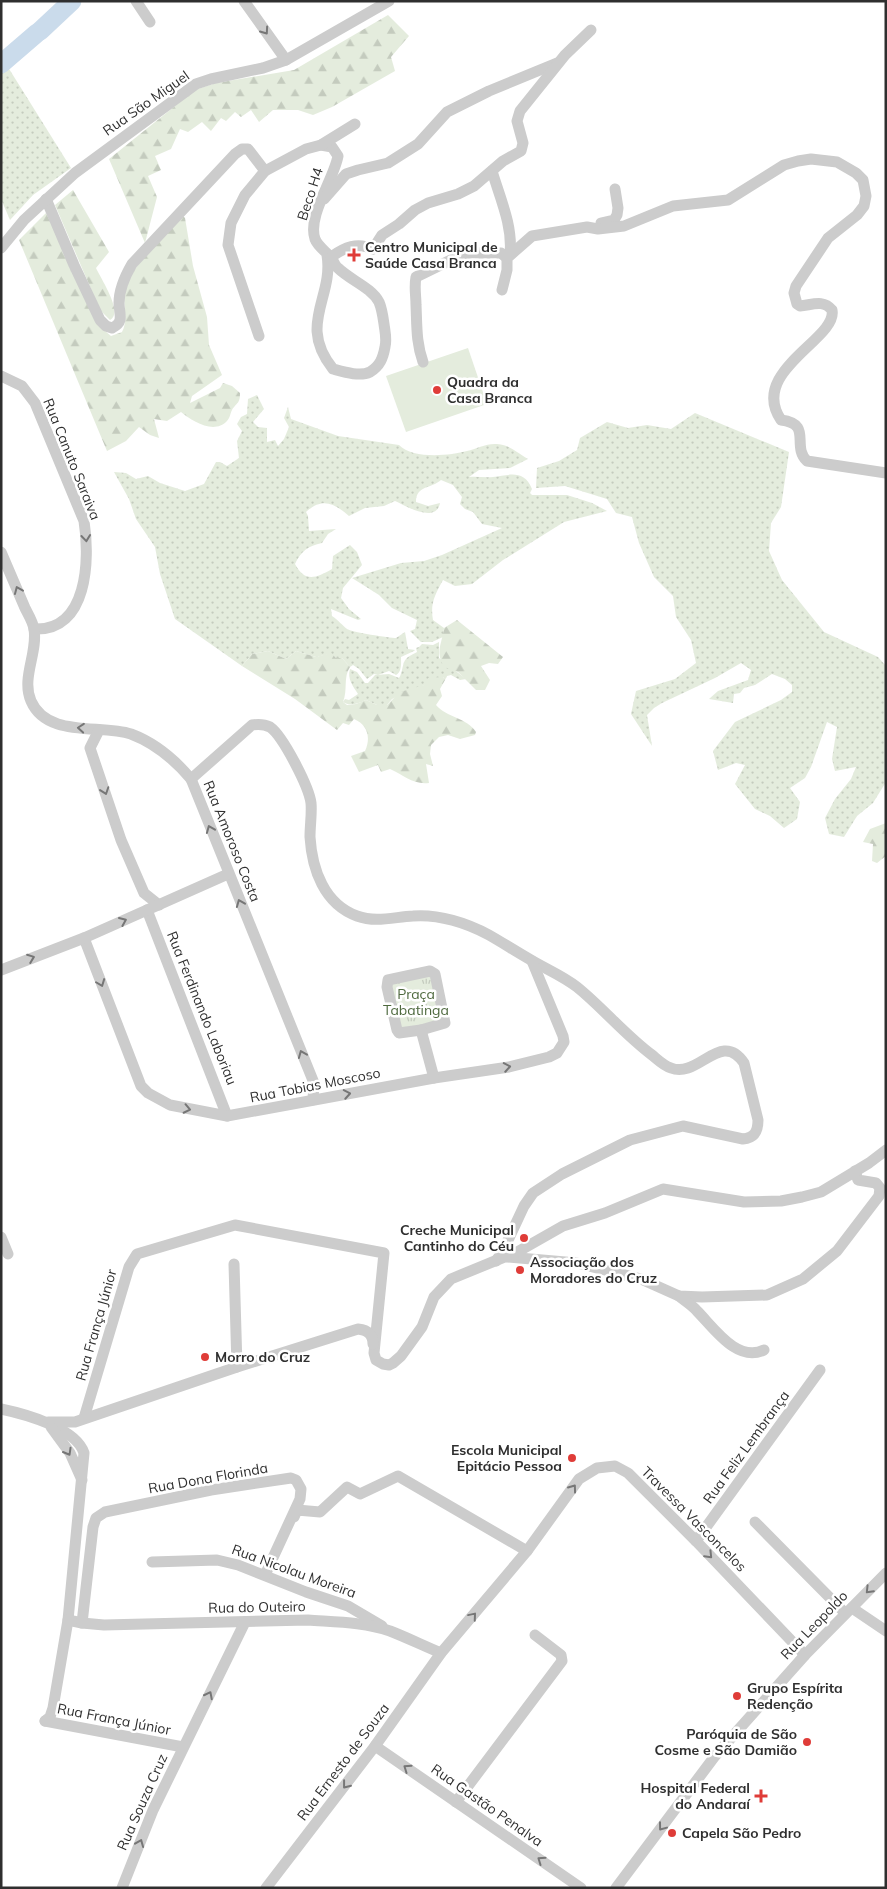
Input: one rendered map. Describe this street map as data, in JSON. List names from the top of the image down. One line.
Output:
{"streets":{"street":["Rua São Miguel","Beco H4","Rua Canuto Saraiva","Rua Amoroso Costa","Rua Ferdinando Laboriau","Rua Tobias Moscoso","Rua França Júnior","Rua Feliz Lembrança","Rua Dona Florinda","Travessa Vasconcelos","Rua Nicolau Moreira","Rua do Outeiro","Rua Leopoldo","Rua Ernesto de Souza","Rua Souza Cruz","Rua Gastão Penalva"]},"crossings":[["Rua Canuto Saraiva","Rua Amoroso Costa"],["Rua Amoroso Costa","Rua Tobias Moscoso"],["Rua Ferdinando Laboriau","Rua Tobias Moscoso"],["Rua França Júnior","Rua do Outeiro"],["Rua França Júnior","Rua Souza Cruz"],["Rua Feliz Lembrança","Travessa Vasconcelos"],["Rua Dona Florinda","Rua Nicolau Moreira"],["Rua Dona Florinda","Rua do Outeiro"],["Travessa Vasconcelos","Rua do Outeiro"],["Travessa Vasconcelos","Rua Leopoldo"],["Travessa Vasconcelos","Rua Ernesto de Souza"],["Rua Nicolau Moreira","Rua do Outeiro"],["Rua do Outeiro","Rua Ernesto de Souza"],["Rua do Outeiro","Rua Souza Cruz"],["Rua Ernesto de Souza","Rua Gastão Penalva"]],"one_way":["Rua Canuto Saraiva","Rua Amoroso Costa","Rua Leopoldo","Rua Ernesto de Souza","Rua Souza Cruz","Rua Gastão Penalva"],"parks":["Praça Tabatinga"],"places":{"health":["Centro Municipal de Saúde Casa Branca","Hospital Federal do Andaraí"],"other":["Quadra da Casa Branca","Creche Municipal Cantinho do Céu","Associação dos Moradores do Cruz","Morro do Cruz","Escola Municipal Epitácio Pessoa","Grupo Espírita Redenção","Paróquia de São Cosme e São Damião","Capela São Pedro"]}}
